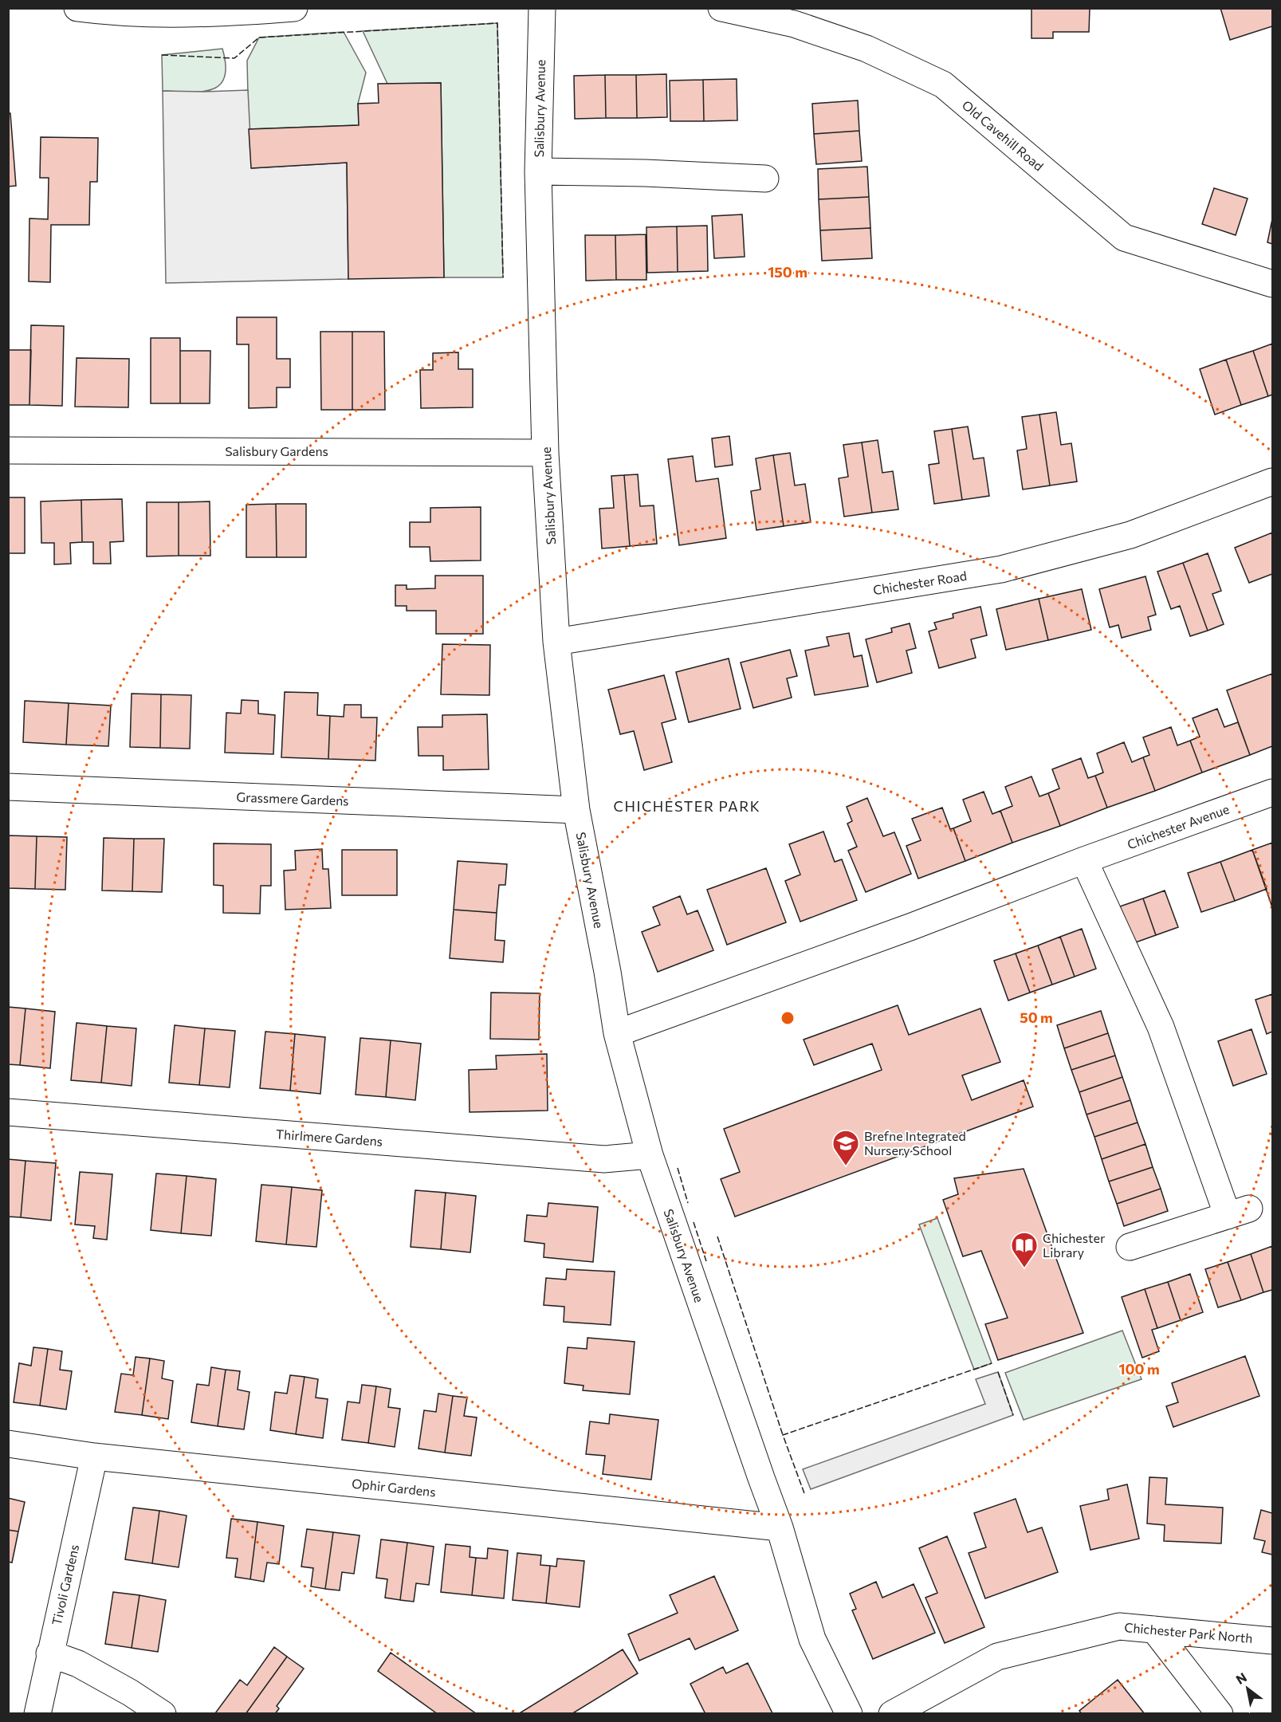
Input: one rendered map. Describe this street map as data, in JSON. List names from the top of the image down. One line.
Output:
{"streets":{"street":["Salisbury Avenue","Old Cavehill Road","Salisbury Gardens","Chichester Road","Grassmere Gardens","Chichester Avenue","Thirlmere Gardens","Ophir Gardens","Tivoli Gardens","Chichester Park North"]},"crossings":[["Salisbury Avenue","Salisbury Gardens"],["Salisbury Avenue","Chichester Road"],["Salisbury Avenue","Grassmere Gardens"],["Salisbury Avenue","Chichester Avenue"],["Salisbury Avenue","Thirlmere Gardens"],["Salisbury Avenue","Ophir Gardens"],["Ophir Gardens","Tivoli Gardens"]],"districts":["CHICHESTER PARK"],"places":{"school or university":["Brefne Integrated Nursery School"],"library":["Chichester Library"]},"north":"top left","rings":["150 m","50 m","100 m"]}
